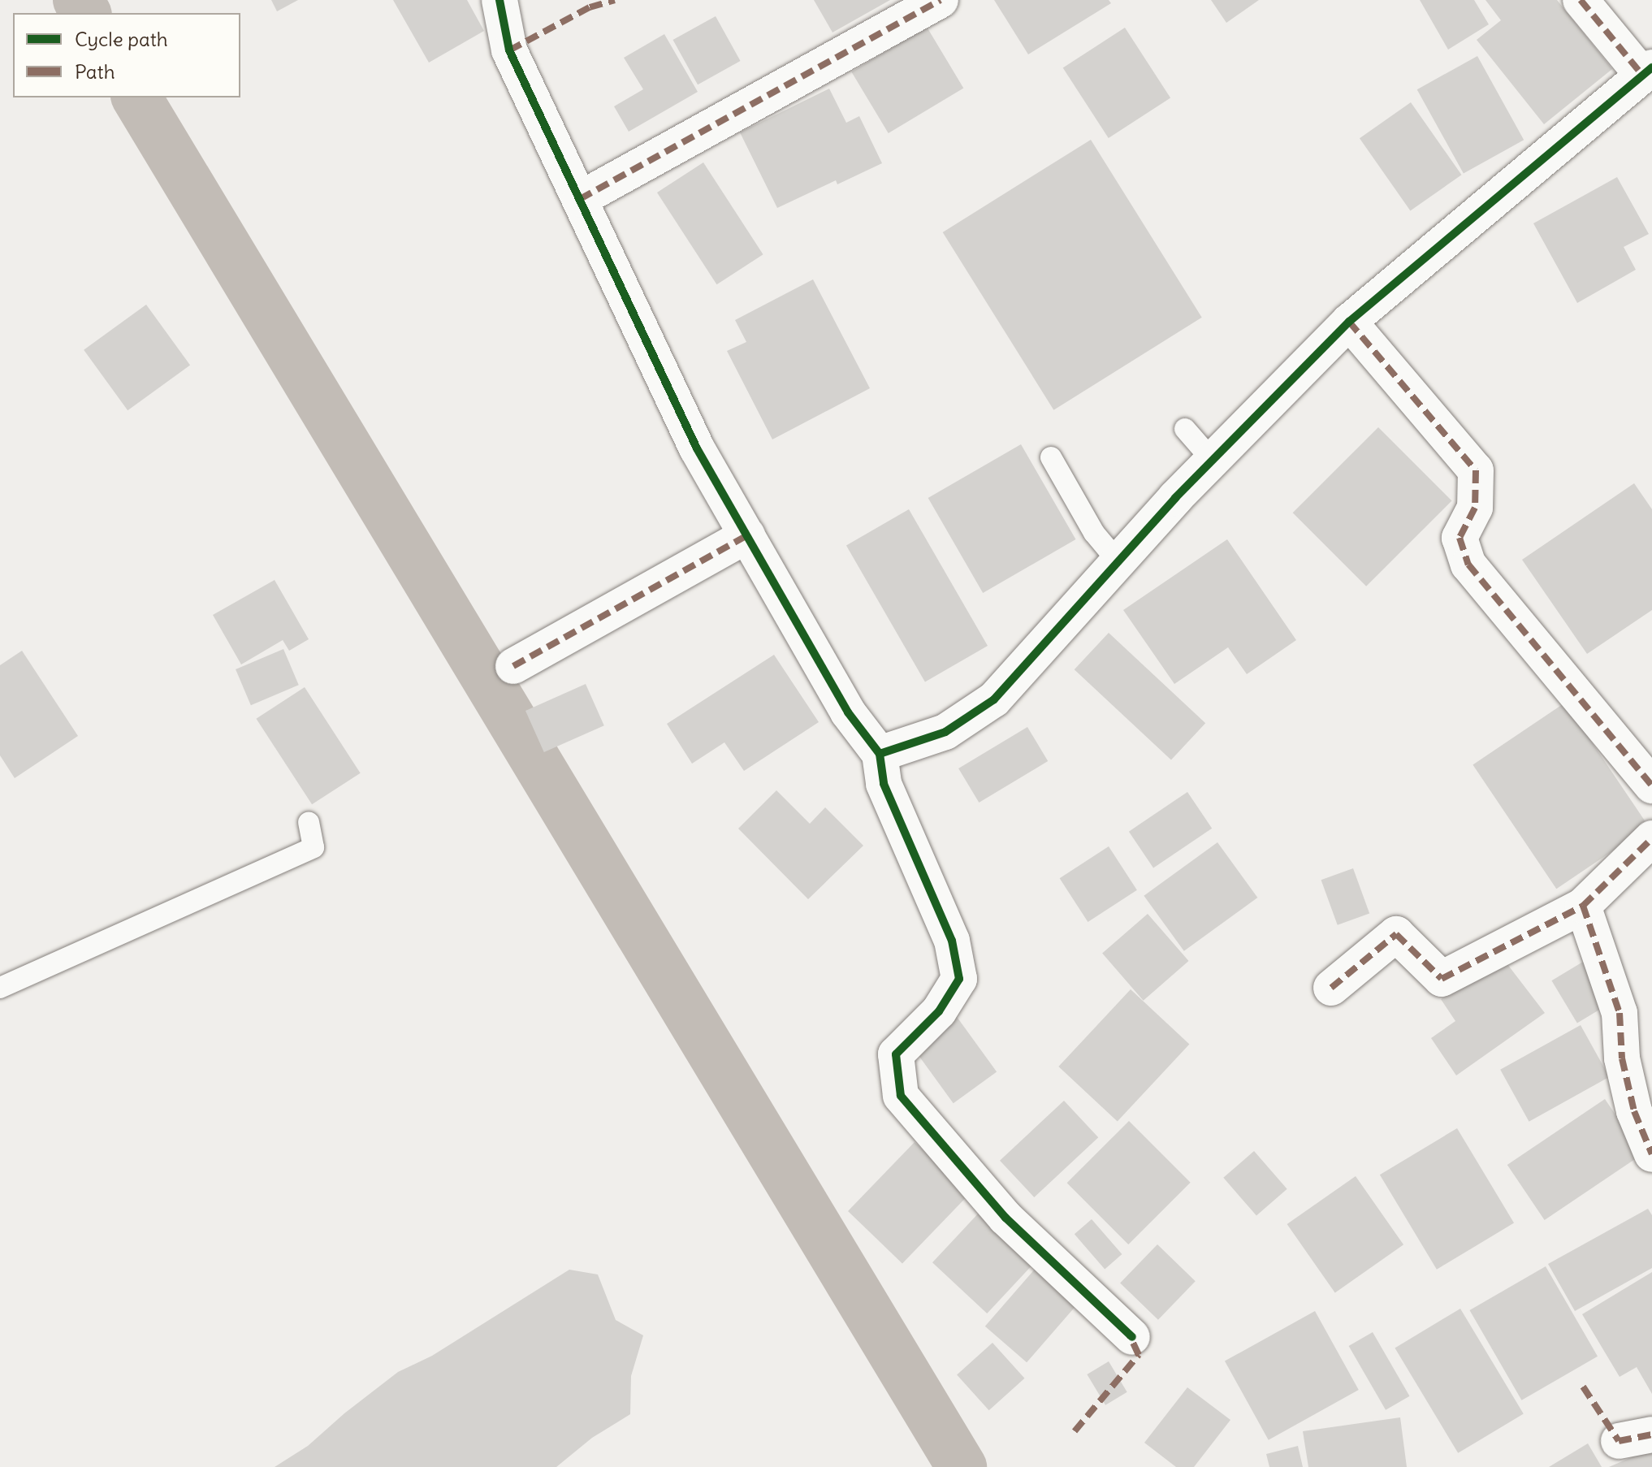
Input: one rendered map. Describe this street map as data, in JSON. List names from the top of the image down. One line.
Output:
{"legend":["Cycle path","Path"]}
